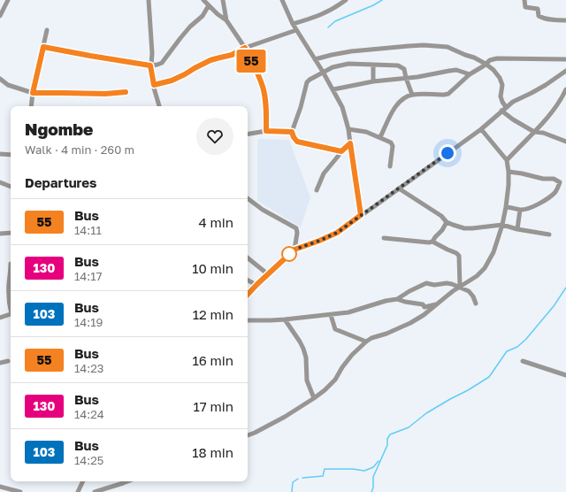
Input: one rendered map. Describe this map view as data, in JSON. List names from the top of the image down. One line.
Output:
{"lines":["bus line 55"],"page":{"on_map":"55","heading":[["Ngombe","Walk · 4 min · 260 m"],"Departures"],"list":[{"mark":"55","name":"Bus","note":"14:11","value":"4 min"},{"mark":"130","name":"Bus","note":"14:17","value":"10 min"},{"mark":"103","name":"Bus","note":"14:19","value":"12 min"},{"mark":"55","name":"Bus","note":"14:23","value":"16 min"},{"mark":"130","name":"Bus","note":"14:24","value":"17 min"},{"mark":"103","name":"Bus","note":"14:25","value":"18 min"}]}}
